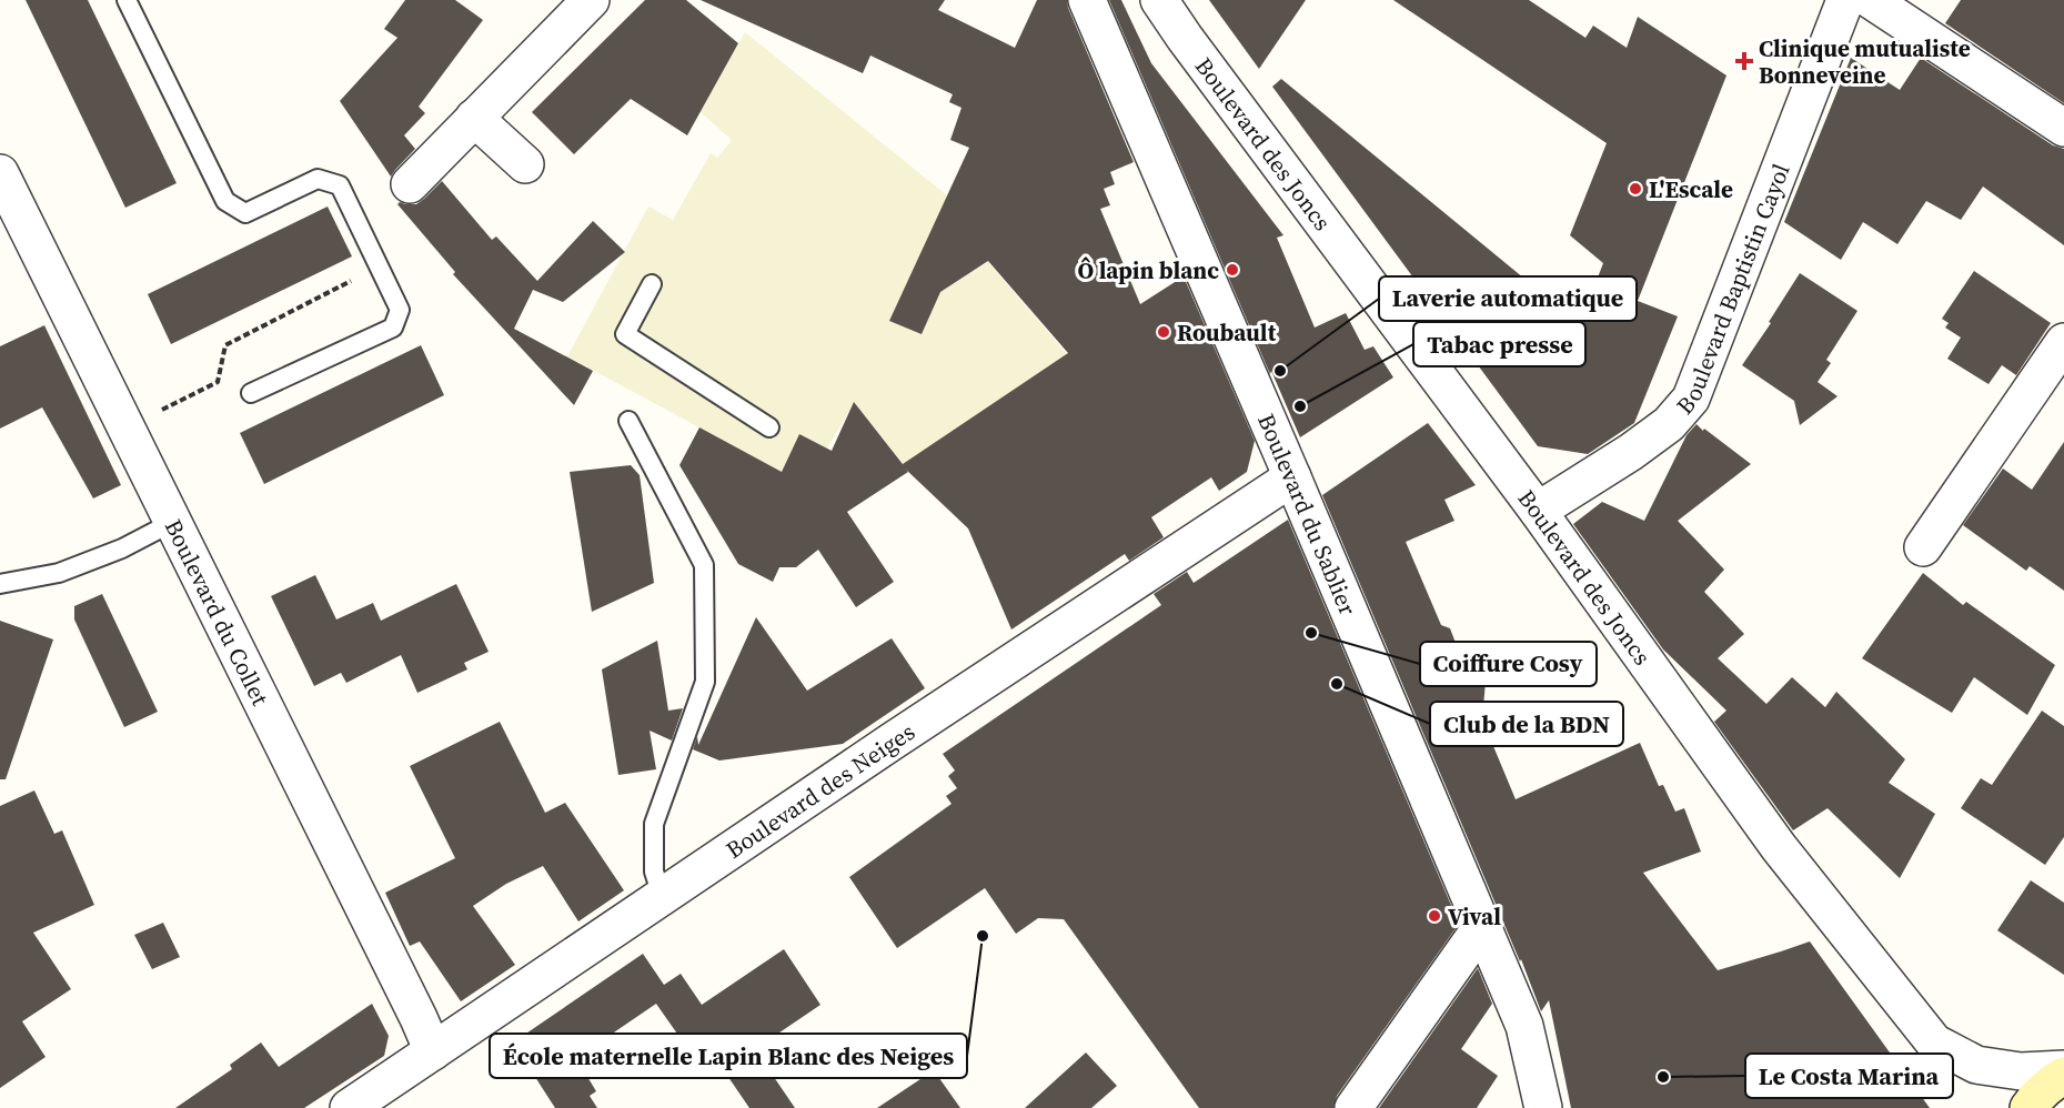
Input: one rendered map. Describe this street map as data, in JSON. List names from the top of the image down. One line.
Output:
{"streets":{"street":["Boulevard des Joncs","Boulevard Baptistin Cayol","Boulevard du Sablier","Boulevard du Collet","Boulevard des Neiges"]},"crossings":[["Boulevard des Joncs","Boulevard Baptistin Cayol"],["Boulevard du Sablier","Boulevard des Neiges"],["Boulevard du Collet","Boulevard des Neiges"]],"places":{"health":["Clinique mutualiste Bonneveine"],"other":["L'Escale","Ô lapin blanc","Roubault","Laverie automatique","Tabac presse","Coiffure Cosy","Club de la BDN","Vival","École maternelle Lapin Blanc des Neiges","Le Costa Marina"]}}
